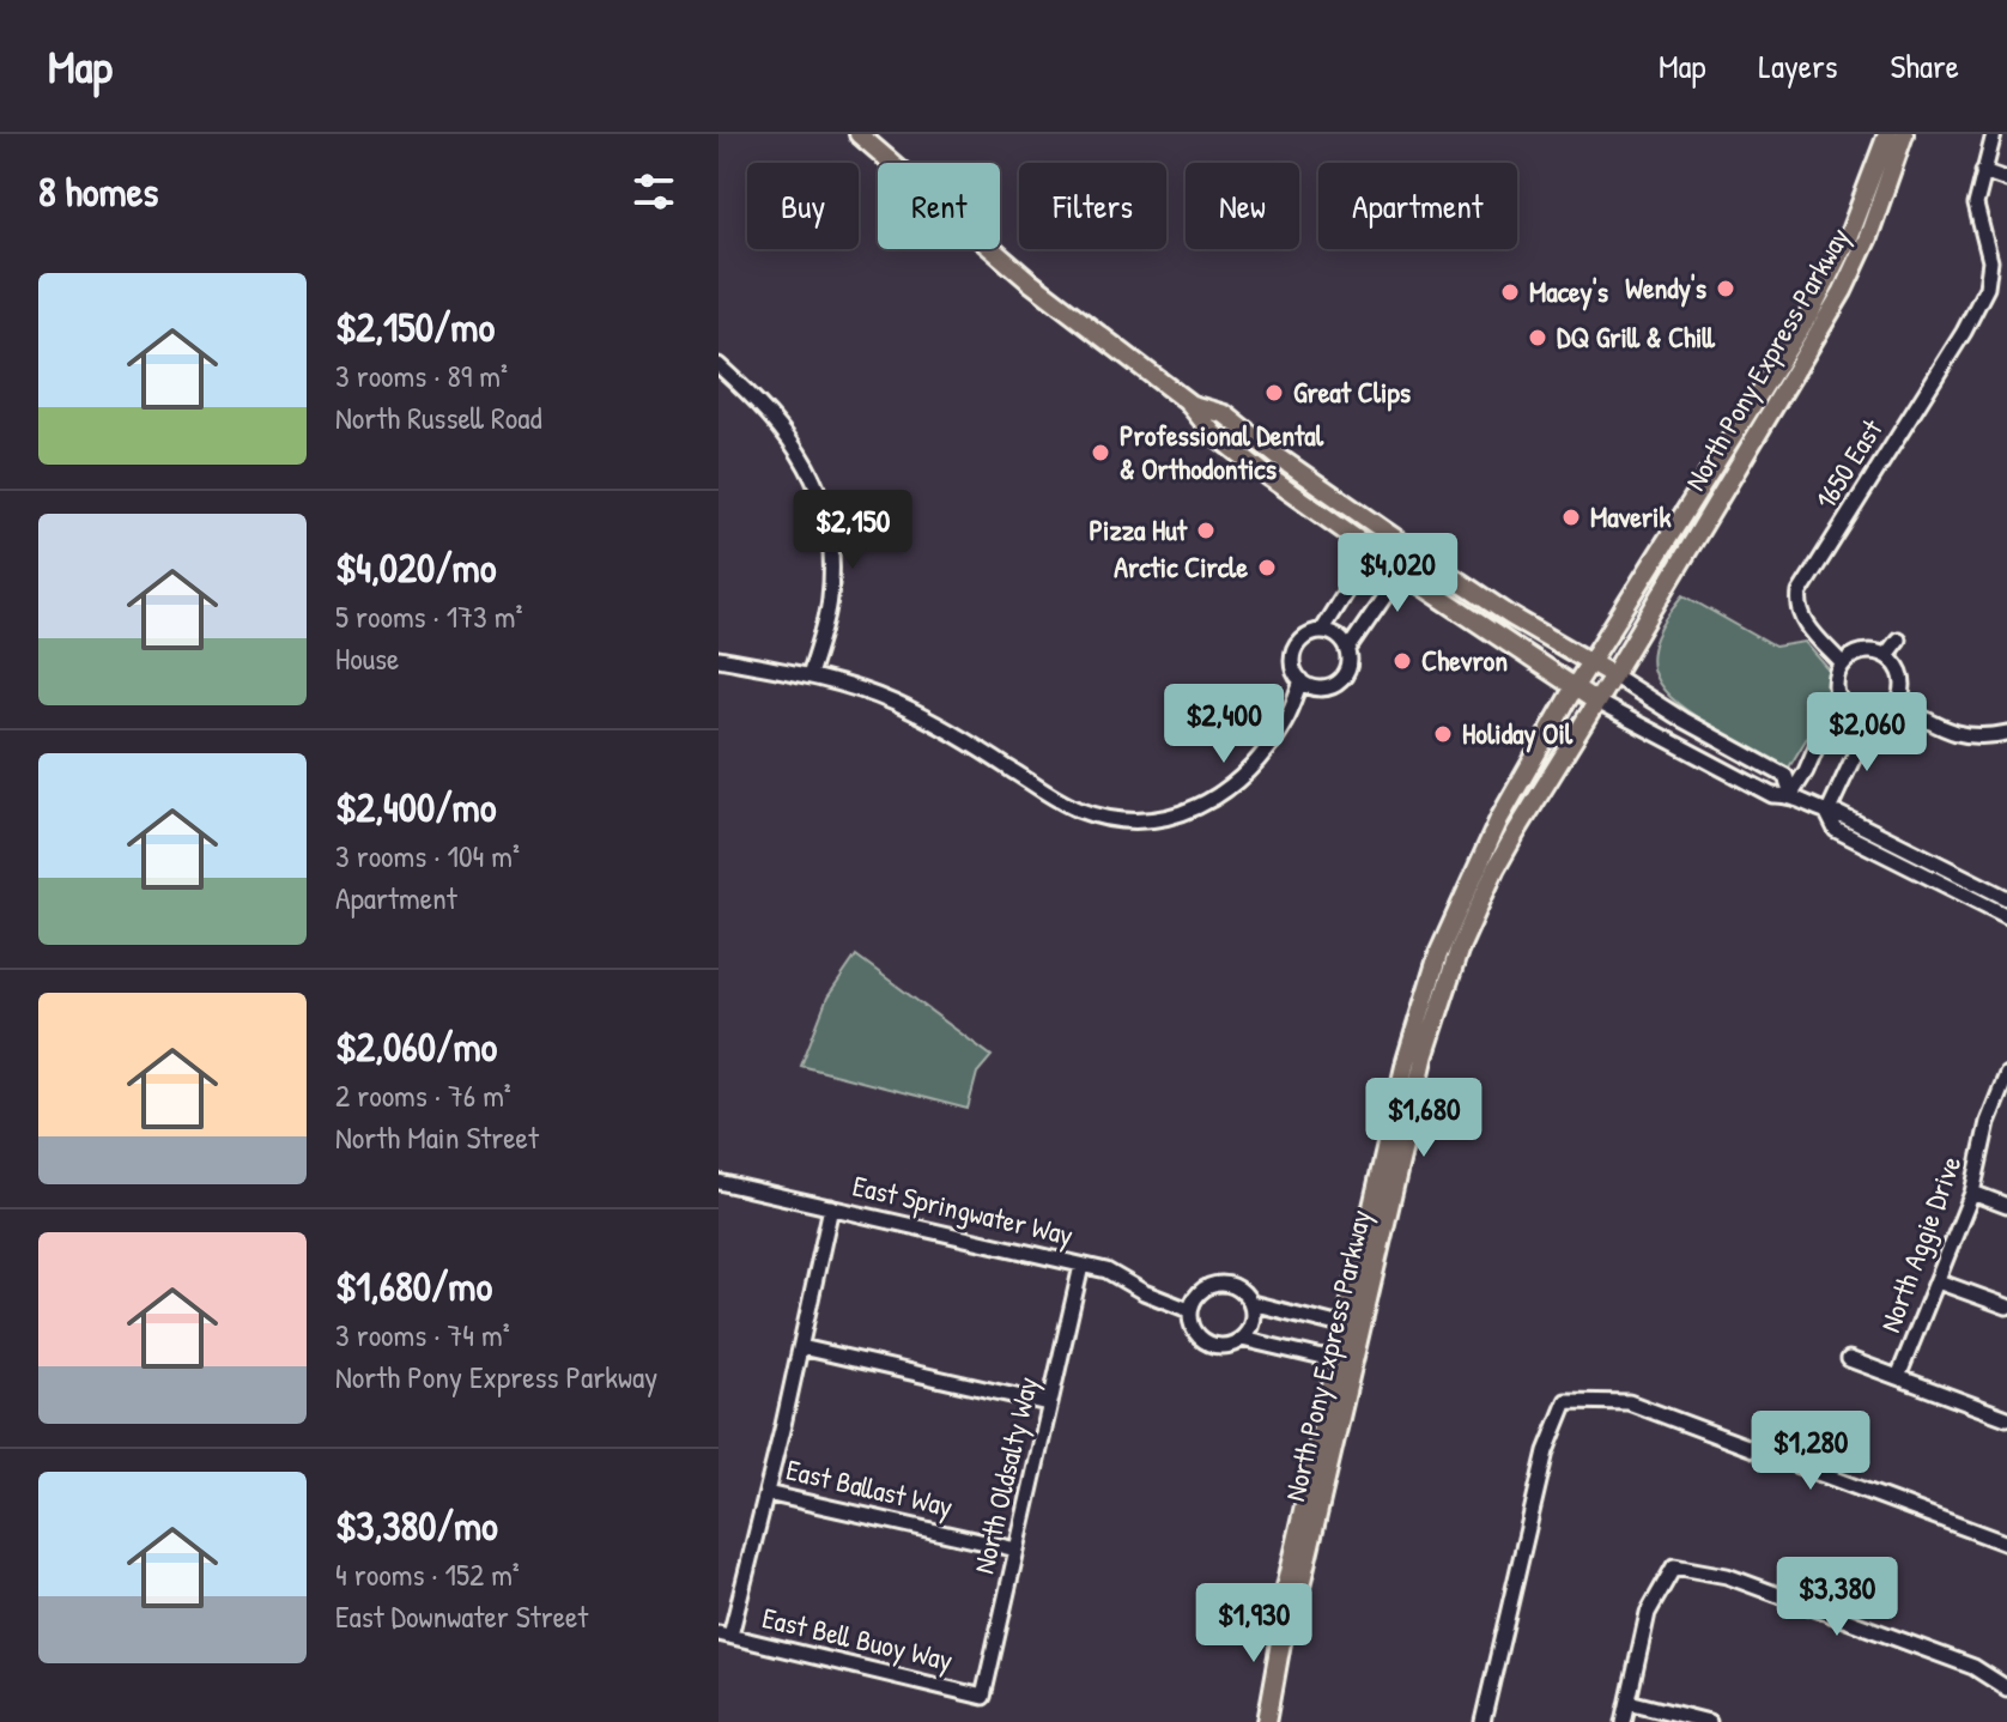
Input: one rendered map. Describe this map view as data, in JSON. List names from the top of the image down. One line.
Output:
{"streets":{"main road":["North Pony Express Parkway"],"street":["1650 East","East Springwater Way","North Aggie Drive","North Oldsalty Way","East Ballast Way","East Bell Buoy Way"]},"crossings":[["East Springwater Way","North Oldsalty Way"],["North Oldsalty Way","East Ballast Way"],["North Oldsalty Way","East Bell Buoy Way"]],"places":["Wendy's","Macey's","DQ Grill & Chill","Great Clips","Professional Dental & Orthodontics","Maverik","Pizza Hut","Arctic Circle","Chevron","Holiday Oil"],"page":{"header":"Map","nav":["Map","Layers","Share"],"heading":"8 homes","chip":["Buy","Rent","Filters","New","Apartment"],"list":[{"name":"$2,150/mo","note":"3 rooms · 89 m² · North Russell Road"},{"name":"$4,020/mo","note":"5 rooms · 173 m² · House"},{"name":"$2,400/mo","note":"3 rooms · 104 m² · Apartment"},{"name":"$2,060/mo","note":"2 rooms · 76 m² · North Main Street"},{"name":"$1,680/mo","note":"3 rooms · 74 m² · North Pony Express Parkway"},{"name":"$3,380/mo","note":"4 rooms · 152 m² · East Downwater Street"}],"price":["$2,150","$4,020","$2,400","$2,060","$1,680","$1,280","$3,380","$1,930"]}}
